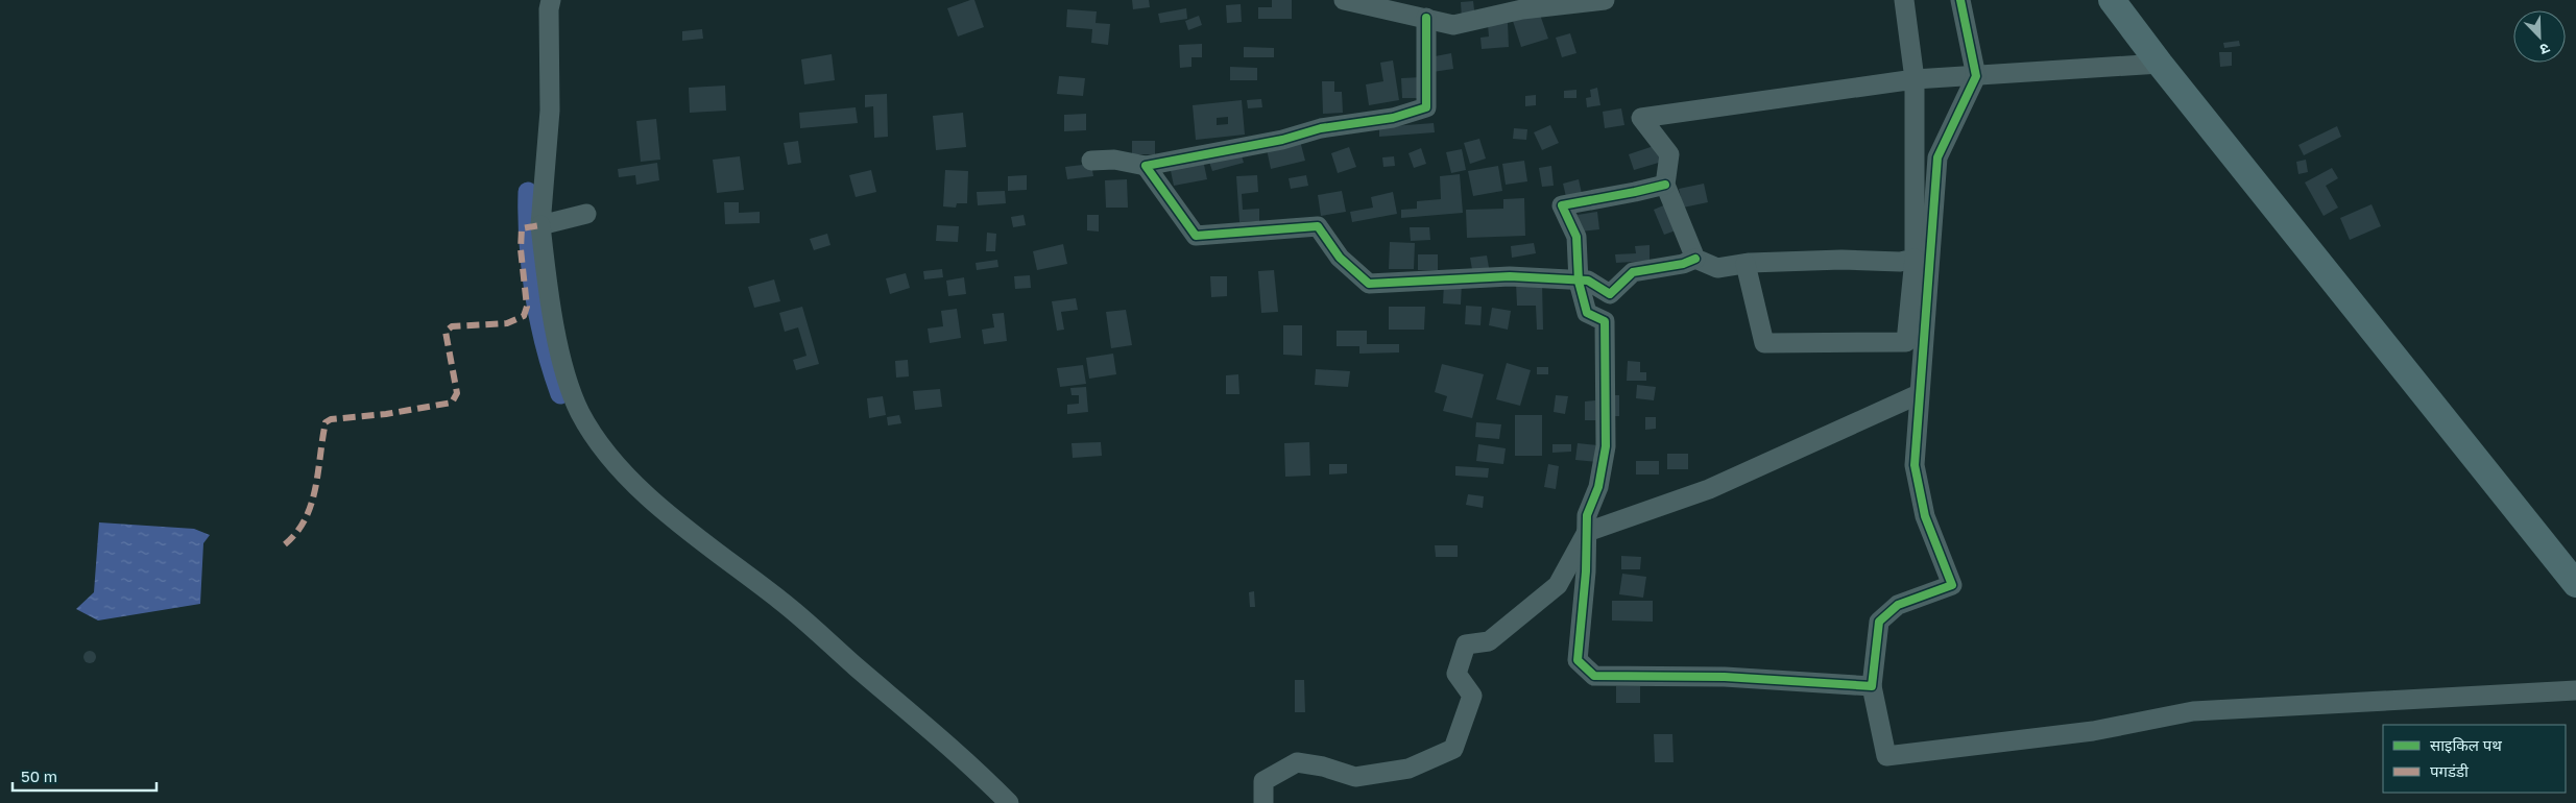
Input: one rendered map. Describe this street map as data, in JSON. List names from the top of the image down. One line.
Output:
{"legend":["साइकिल पथ","पगडंडी"],"scale_bar":"50 m","north":"bottom right"}
